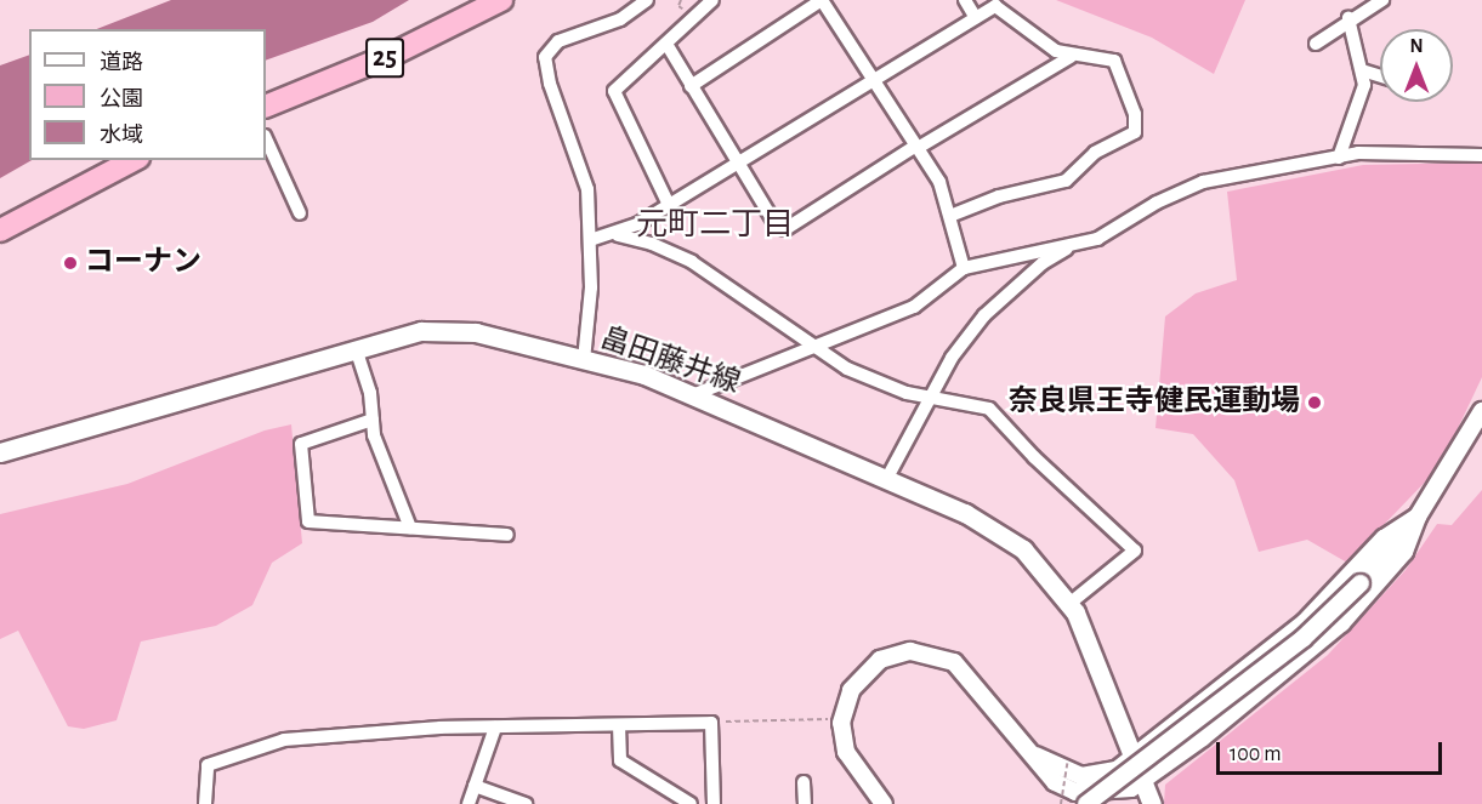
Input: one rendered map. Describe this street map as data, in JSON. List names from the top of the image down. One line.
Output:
{"streets":{"highway":["25"],"main road":["畠田藤井線"]},"districts":["元町二丁目"],"places":["コーナン","奈良県王寺健民運動場"],"legend":["道路","公園","水域"],"scale_bar":"100 m","north":"top"}
